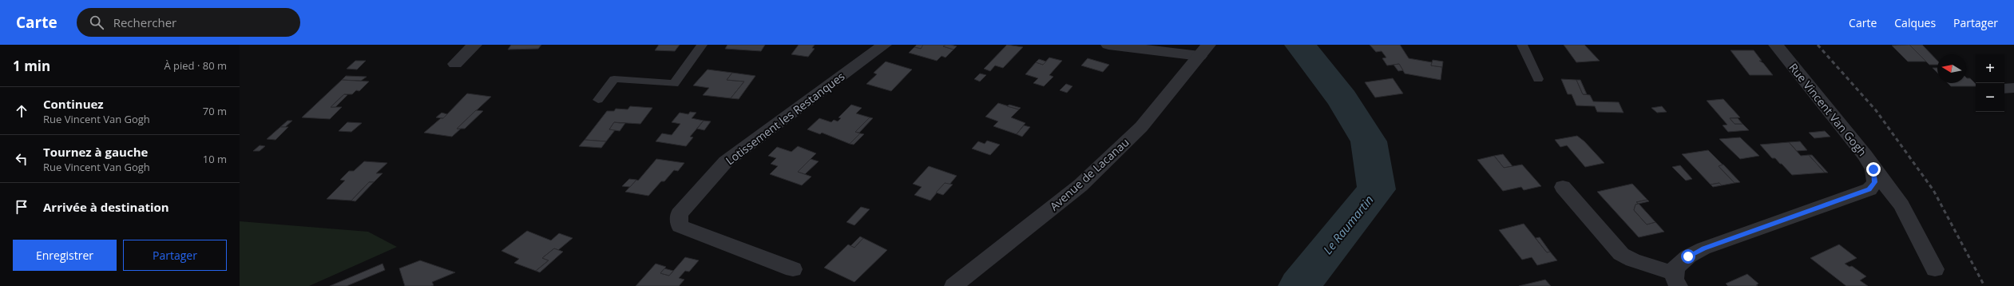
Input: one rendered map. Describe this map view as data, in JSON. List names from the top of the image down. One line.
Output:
{"streets":{"street":["Rue Vincent Van Gogh","Lotissement les Restanques","Avenue de Lacanau"]},"water":["Le Raumartin"],"north":"left","page":{"header":"Carte","search":"Rechercher","nav":["Carte","Calques","Partager"],"heading":["1 min","À pied · 80 m"],"map_buttons":["+","−"],"list":[["Continuez","Rue Vincent Van Gogh","70 m"],["Tournez à gauche","Rue Vincent Van Gogh","10 m"],"Arrivée à destination"],"buttons":["Enregistrer","Partager"]}}
